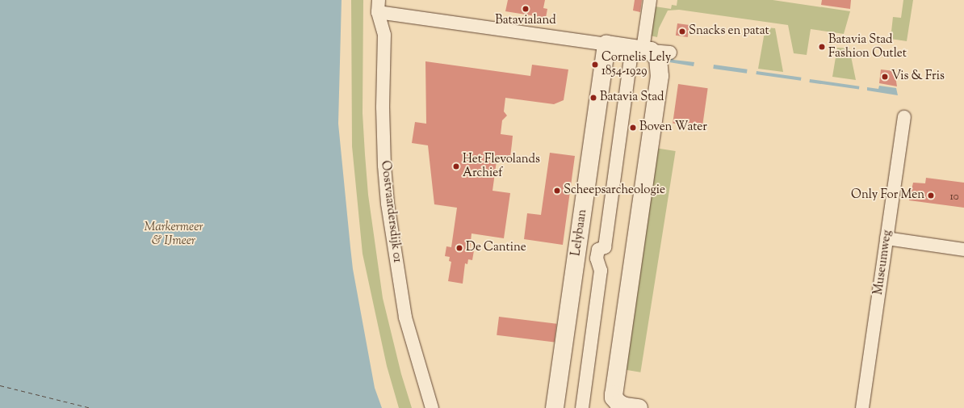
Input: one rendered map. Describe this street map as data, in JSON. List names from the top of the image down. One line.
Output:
{"streets":{"street":["Oostvaardersdijk 01","Lelybaan","Museumweg"]},"crossings":[["Oostvaardersdijk 01","Lelybaan"]],"parks":["Markermeer & IJmeer"],"places":["Batavialand","Snacks en patat","Batavia Stad Fashion Outlet","Cornelis Lely 1854-1929","Vis & Fris","Batavia Stad","Boven Water","Het Flevolands Archief","Scheepsarcheologie","Only For Men","De Cantine"],"house_numbers":["10"]}
